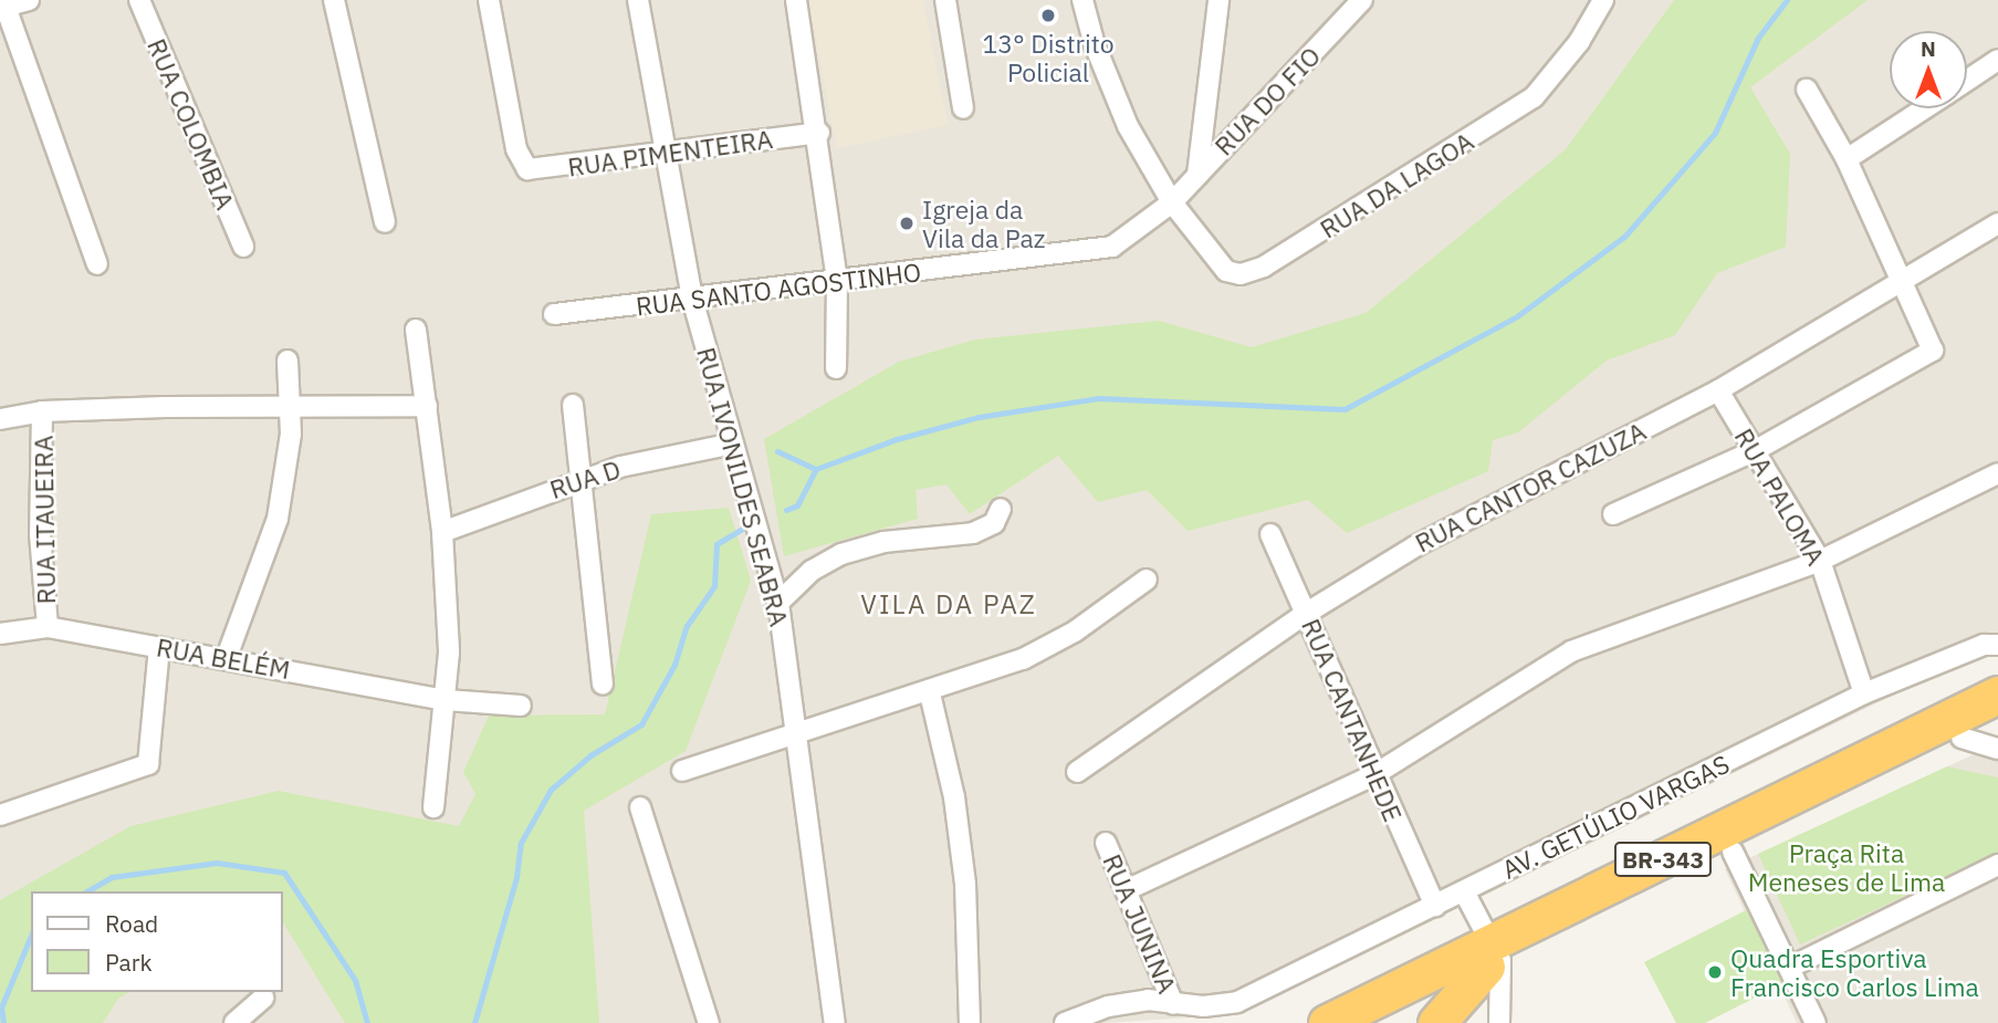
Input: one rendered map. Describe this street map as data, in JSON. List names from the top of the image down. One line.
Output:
{"streets":{"highway":["BR-343"],"street":["RUA DO FIO","RUA COLOMBIA","RUA PIMENTEIRA","RUA DA LAGOA","RUA SANTO AGOSTINHO","RUA D","RUA IVONILDES SEABRA","RUA CANTOR CAZUZA","RUA PALOMA","RUA ITAUEIRA","RUA BELÉM","RUA CANTANHEDE","AV. GETÚLIO VARGAS","RUA JUNINA"]},"crossings":[["RUA DO FIO","RUA DA LAGOA"],["RUA DO FIO","RUA SANTO AGOSTINHO"],["RUA PIMENTEIRA","RUA IVONILDES SEABRA"],["RUA DA LAGOA","RUA SANTO AGOSTINHO"],["RUA SANTO AGOSTINHO","RUA IVONILDES SEABRA"],["RUA D","RUA IVONILDES SEABRA"],["RUA CANTOR CAZUZA","RUA PALOMA"],["RUA CANTOR CAZUZA","RUA CANTANHEDE"],["RUA PALOMA","AV. GETÚLIO VARGAS"],["RUA ITAUEIRA","RUA BELÉM"],["RUA CANTANHEDE","AV. GETÚLIO VARGAS"],["AV. GETÚLIO VARGAS","RUA JUNINA"]],"districts":["VILA DA PAZ"],"parks":["Praça Rita Meneses de Lima"],"places":["13° Distrito Policial","Igreja da Vila da Paz","Quadra Esportiva Francisco Carlos Lima"],"legend":["Road","Park"],"north":"top"}
